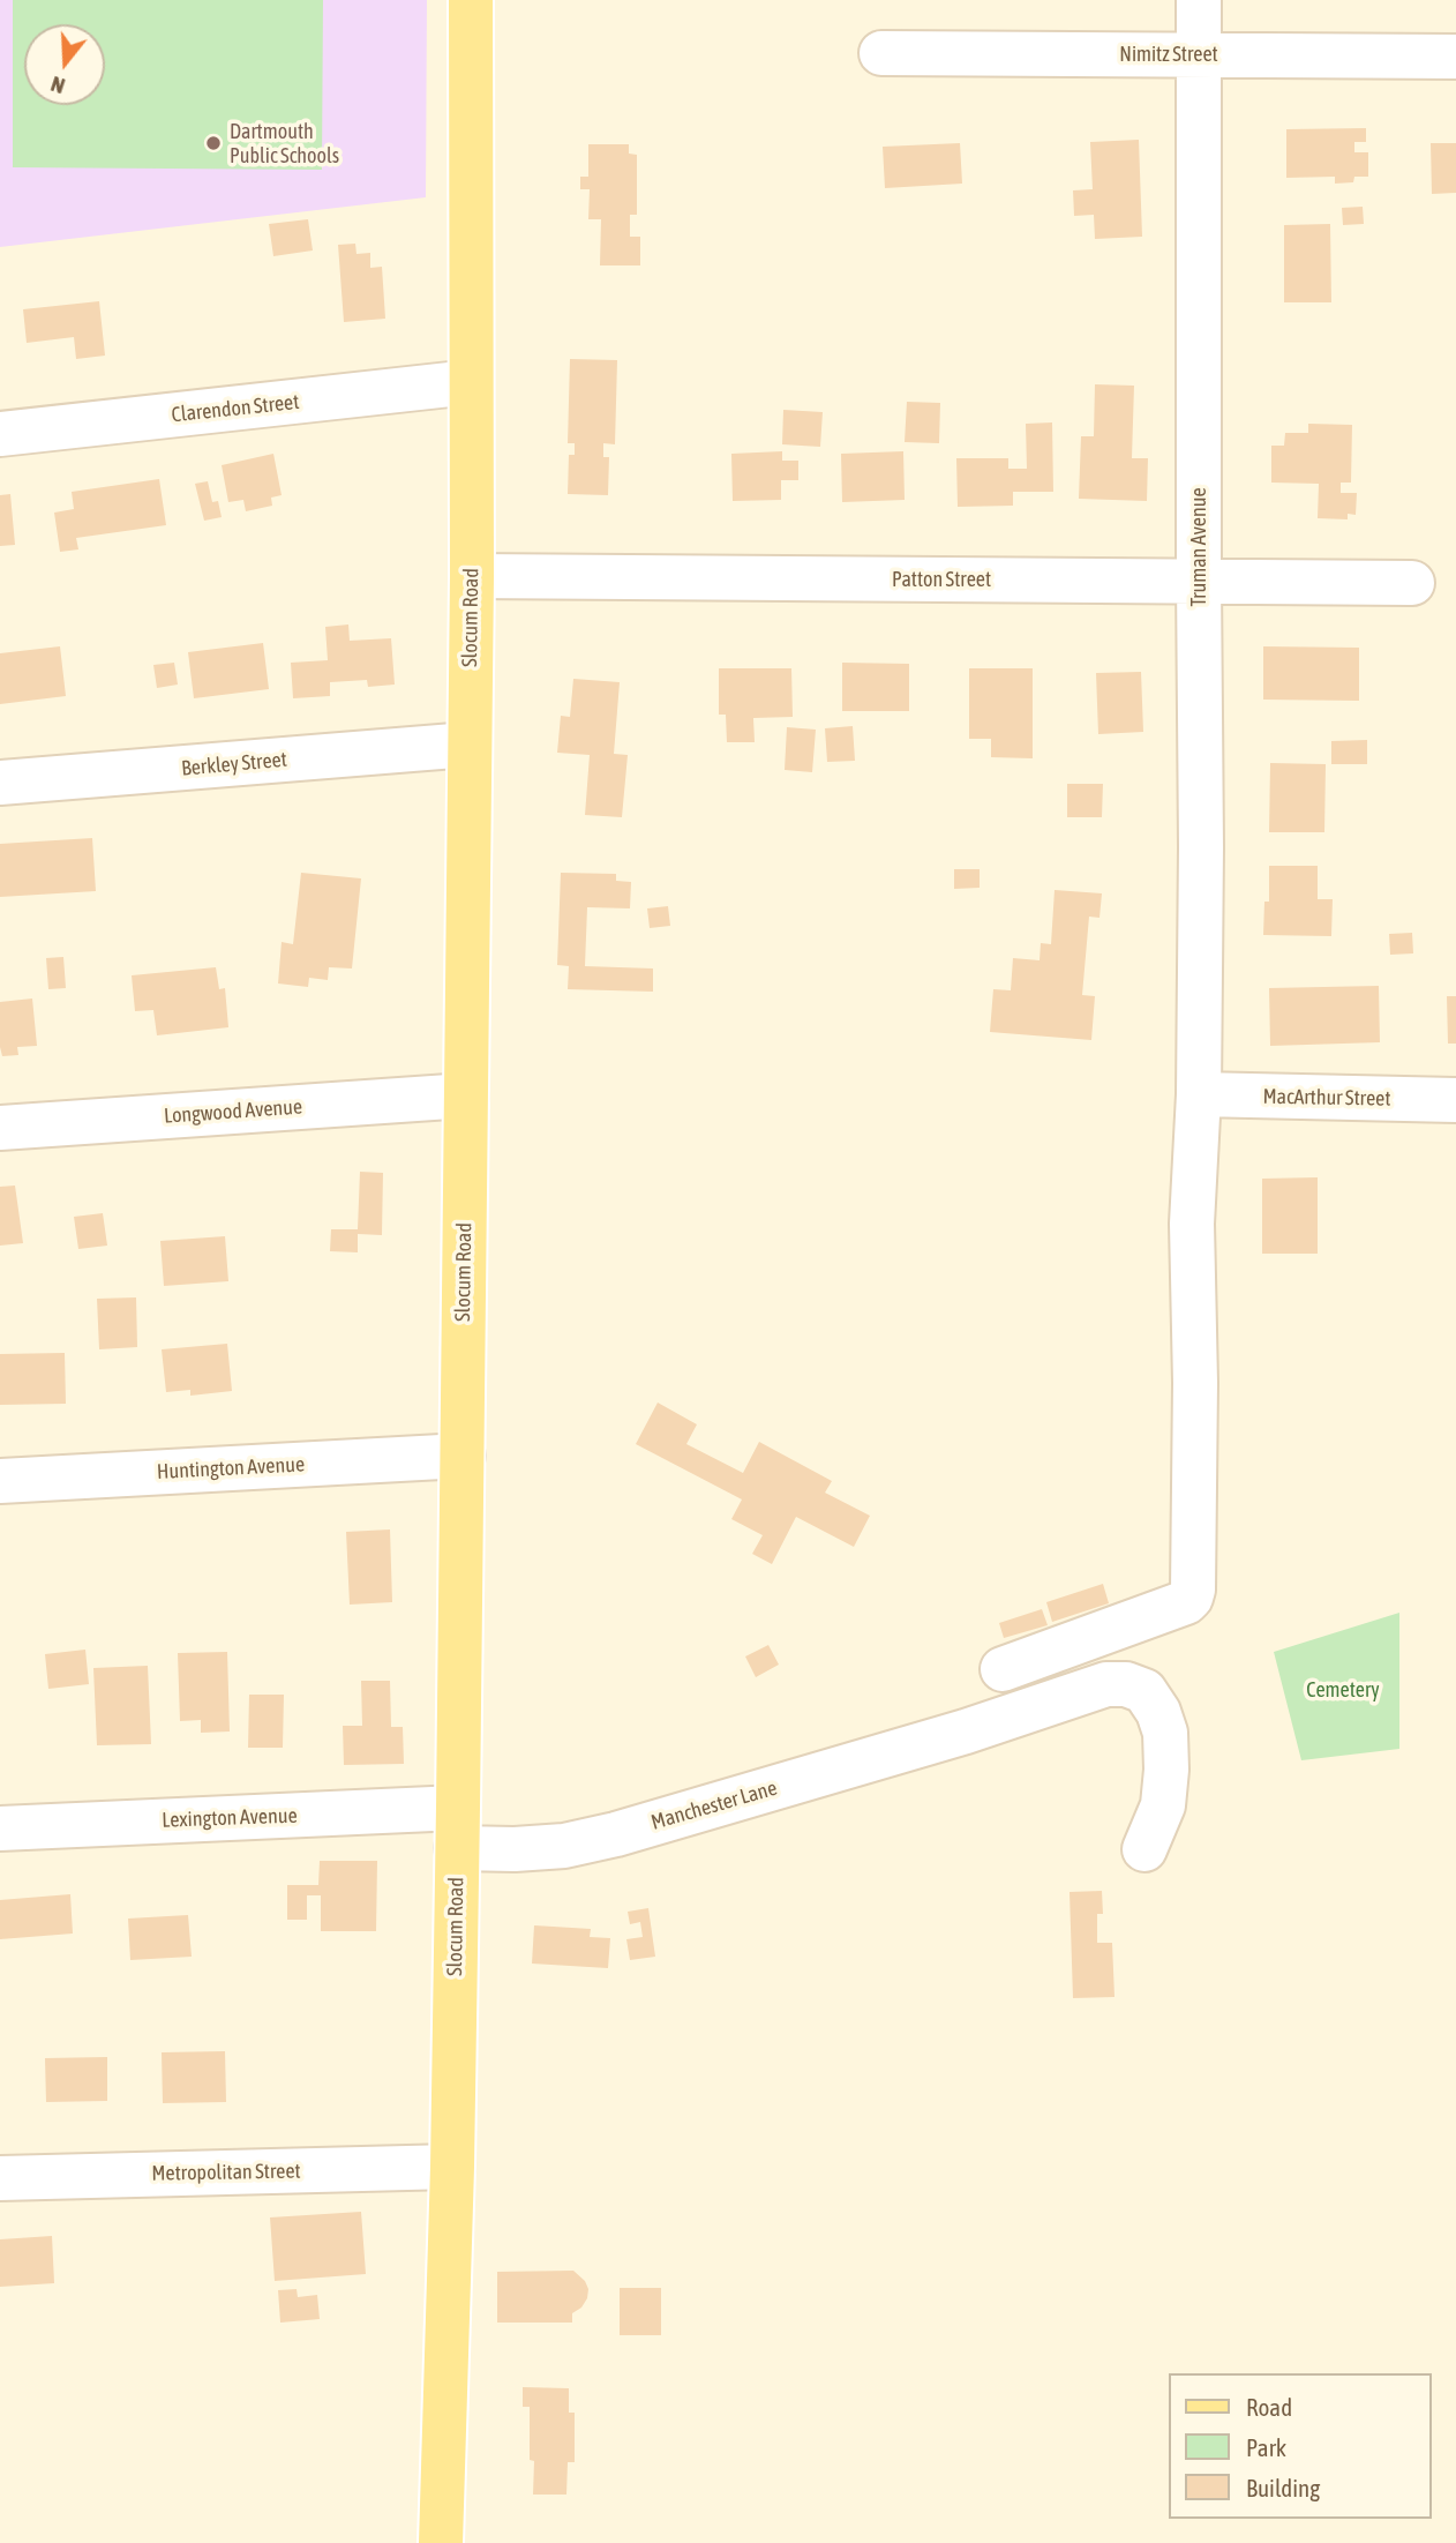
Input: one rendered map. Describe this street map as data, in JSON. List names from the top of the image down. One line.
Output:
{"streets":{"main road":["Slocum Road"],"street":["Nimitz Street","Clarendon Street","Truman Avenue","Patton Street","Berkley Street","MacArthur Street","Longwood Avenue","Huntington Avenue","Manchester Lane","Lexington Avenue","Metropolitan Street"]},"crossings":[["Nimitz Street","Truman Avenue"],["Clarendon Street","Slocum Road"],["Truman Avenue","Patton Street"],["Truman Avenue","MacArthur Street"],["Patton Street","Slocum Road"],["Slocum Road","Berkley Street"],["Slocum Road","Longwood Avenue"],["Slocum Road","Huntington Avenue"],["Slocum Road","Manchester Lane"],["Slocum Road","Lexington Avenue"],["Slocum Road","Metropolitan Street"],["Manchester Lane","Lexington Avenue"]],"parks":["Cemetery"],"places":["Dartmouth Public Schools"],"legend":["Road","Park","Building"],"north":"bottom"}
